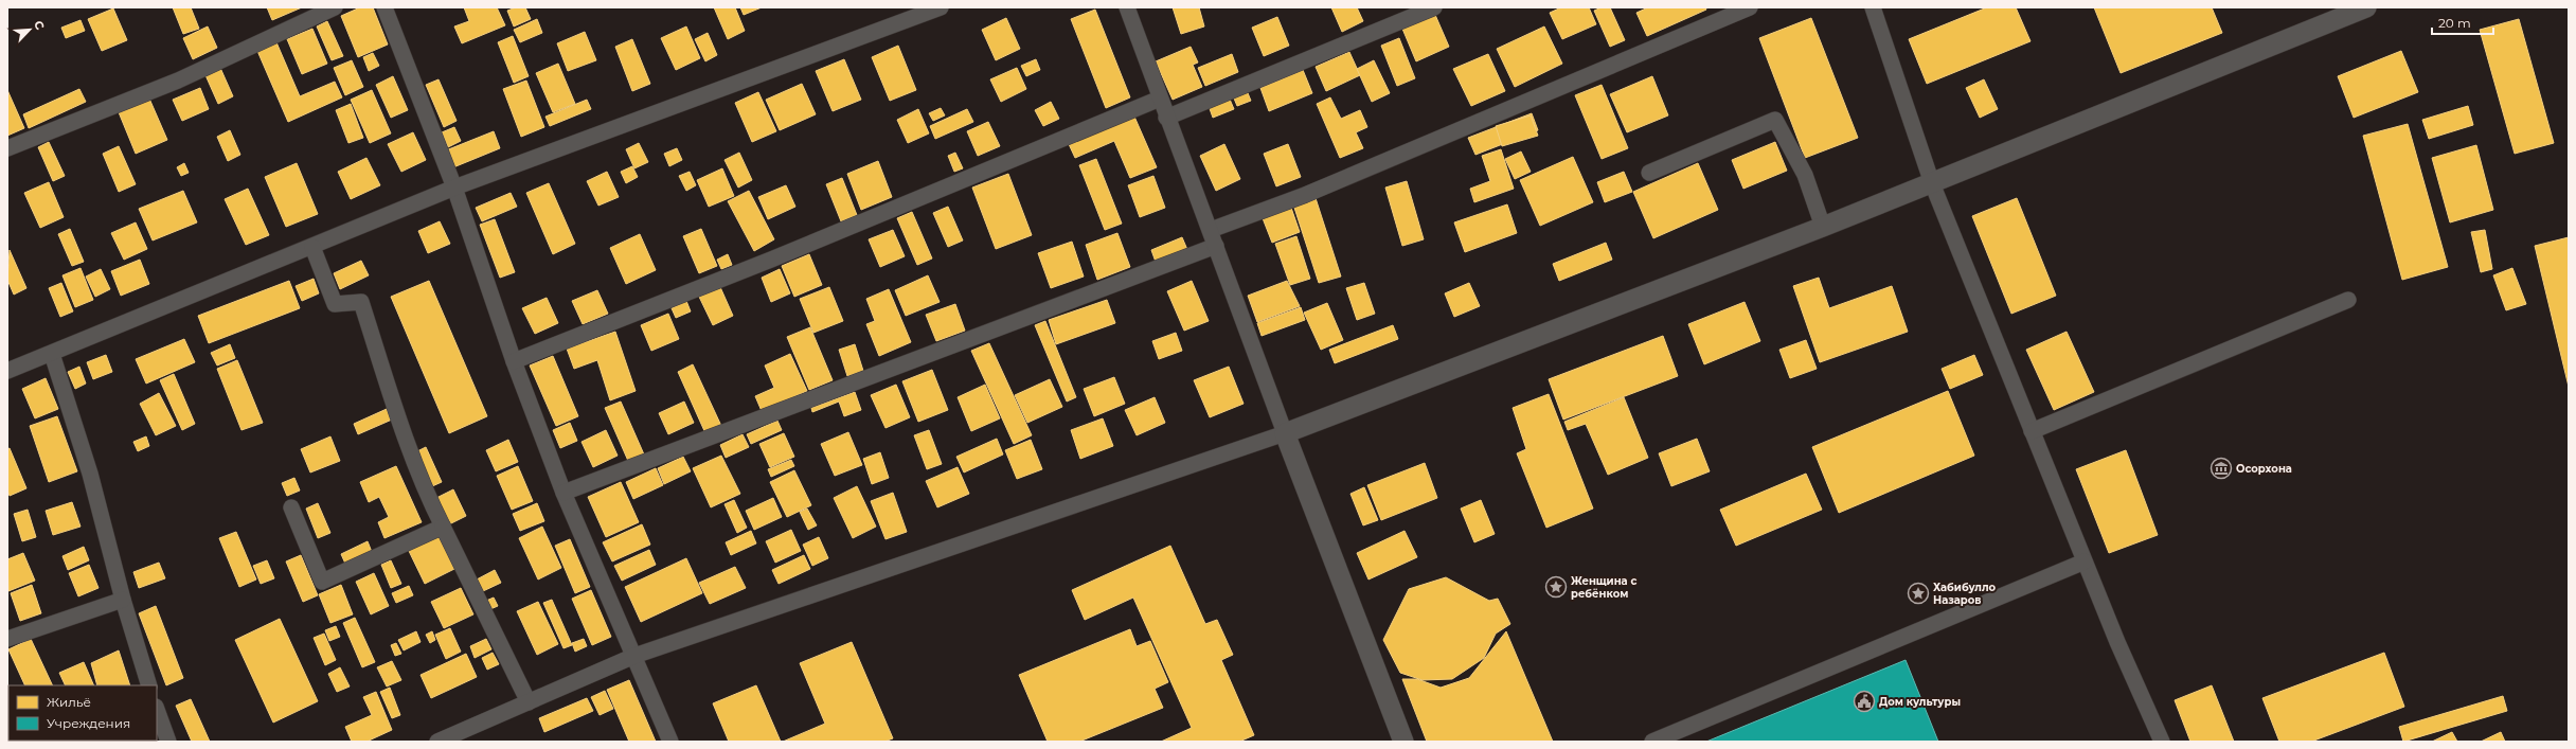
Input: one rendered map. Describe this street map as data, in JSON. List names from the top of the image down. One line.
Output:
{"places":{"museum":["Осорхона"],"place":["Женщина с ребёнком","Хабибулло Назаров"],"public building":["Дом культуры"]},"legend":["Жильё","Учреждения"],"scale_bar":"20 m","north":"top right"}
